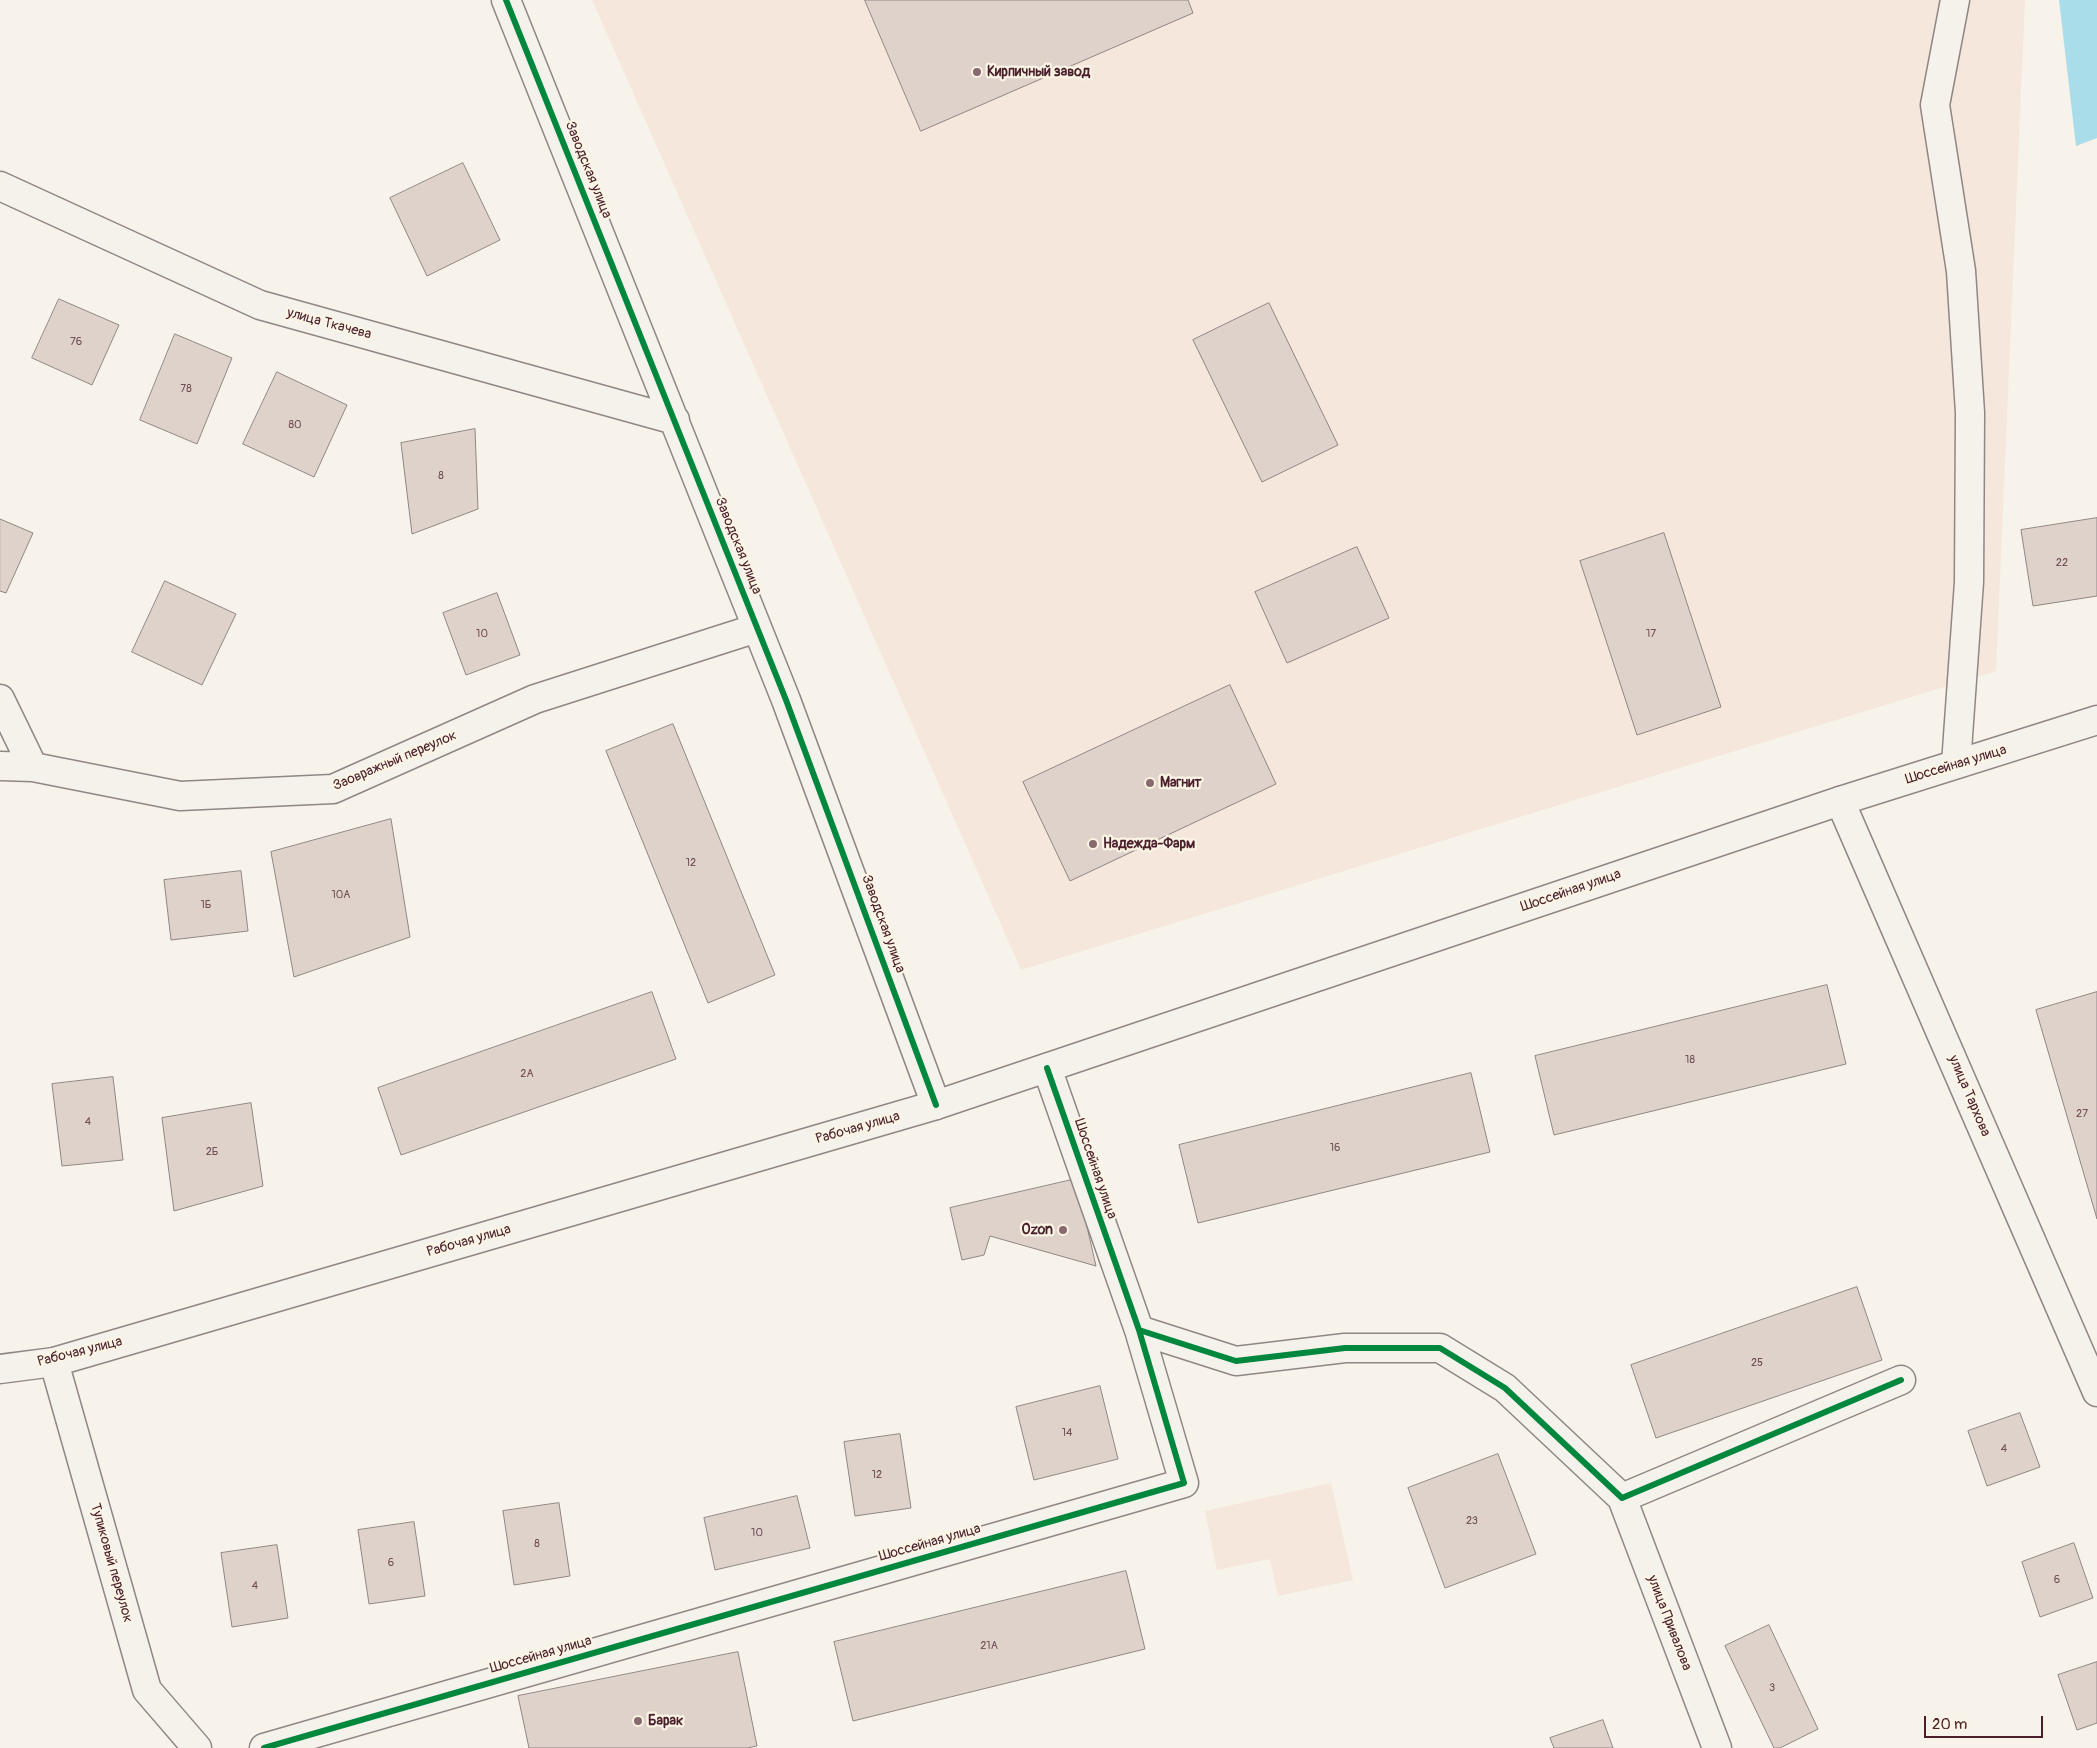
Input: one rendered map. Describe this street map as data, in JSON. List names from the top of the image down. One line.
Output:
{"streets":{"street":["Заводская улица","улица Ткачева","Заовражный переулок","Шоссейная улица","улица Тархова","Рабочая улица","Тупиковый переулок","улица Привалова"]},"crossings":[["Заводская улица","улица Ткачева"],["Заводская улица","Заовражный переулок"],["Заводская улица","Шоссейная улица"],["Заводская улица","Рабочая улица"],["Шоссейная улица","улица Тархова"],["Шоссейная улица","Рабочая улица"],["Рабочая улица","Тупиковый переулок"]],"places":["Кирпичный завод","Магнит","Надежда-Фарм","Ozon","Барак"],"house_numbers":["76","78","80","8","22","10","17","12","10А","1Б","18","2А","27","4","16","2Б","25","14","4","12","23","10","8","6","6","4","21А","3"],"scale_bar":"20 m"}
